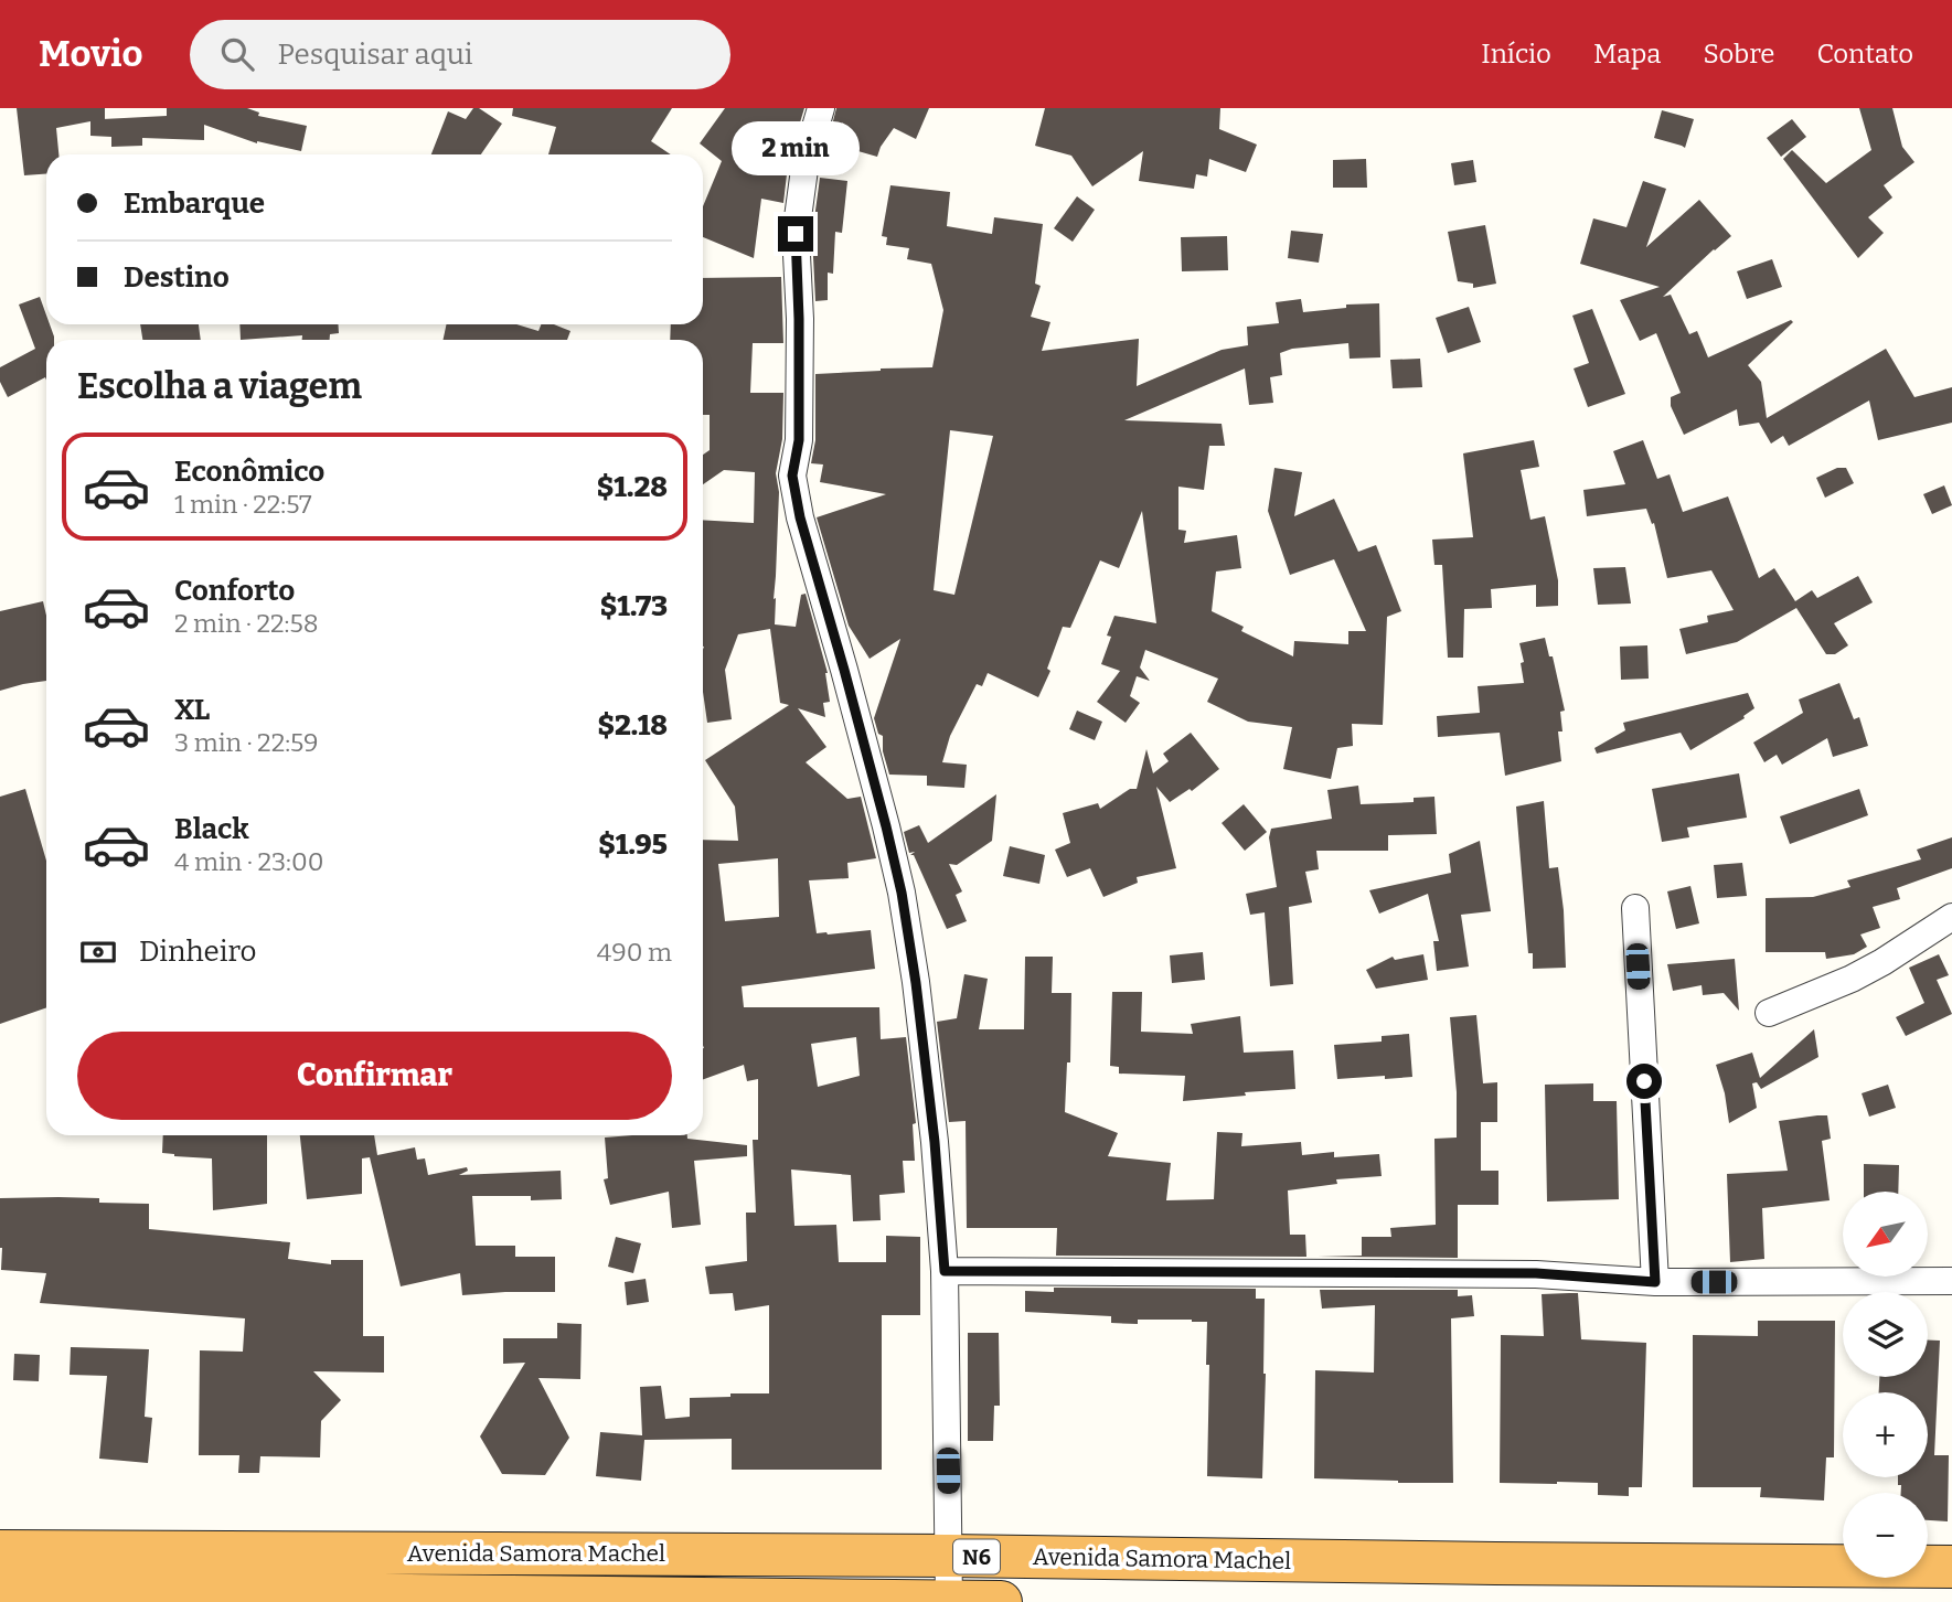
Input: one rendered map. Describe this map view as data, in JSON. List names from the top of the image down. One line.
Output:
{"streets":{"highway":["Avenida Samora Machel","N6"]},"north":"bottom left","page":{"header":"Movio","search":"Pesquisar aqui","nav":["Início","Mapa","Sobre","Contato"],"bubble":"2 min","banner":["Embarque","Destino"],"heading":"Escolha a viagem","list":[{"name":"Econômico","note":"1 min · 22:57","value":"$1.28"},{"name":"Conforto","note":"2 min · 22:58","value":"$1.73"},{"name":"XL","note":"3 min · 22:59","value":"$2.18"},{"name":"Black","note":"4 min · 23:00","value":"$1.95"}],"pay":["Dinheiro","490 m"],"buttons":"Confirmar","map_buttons":["+","−"]}}
